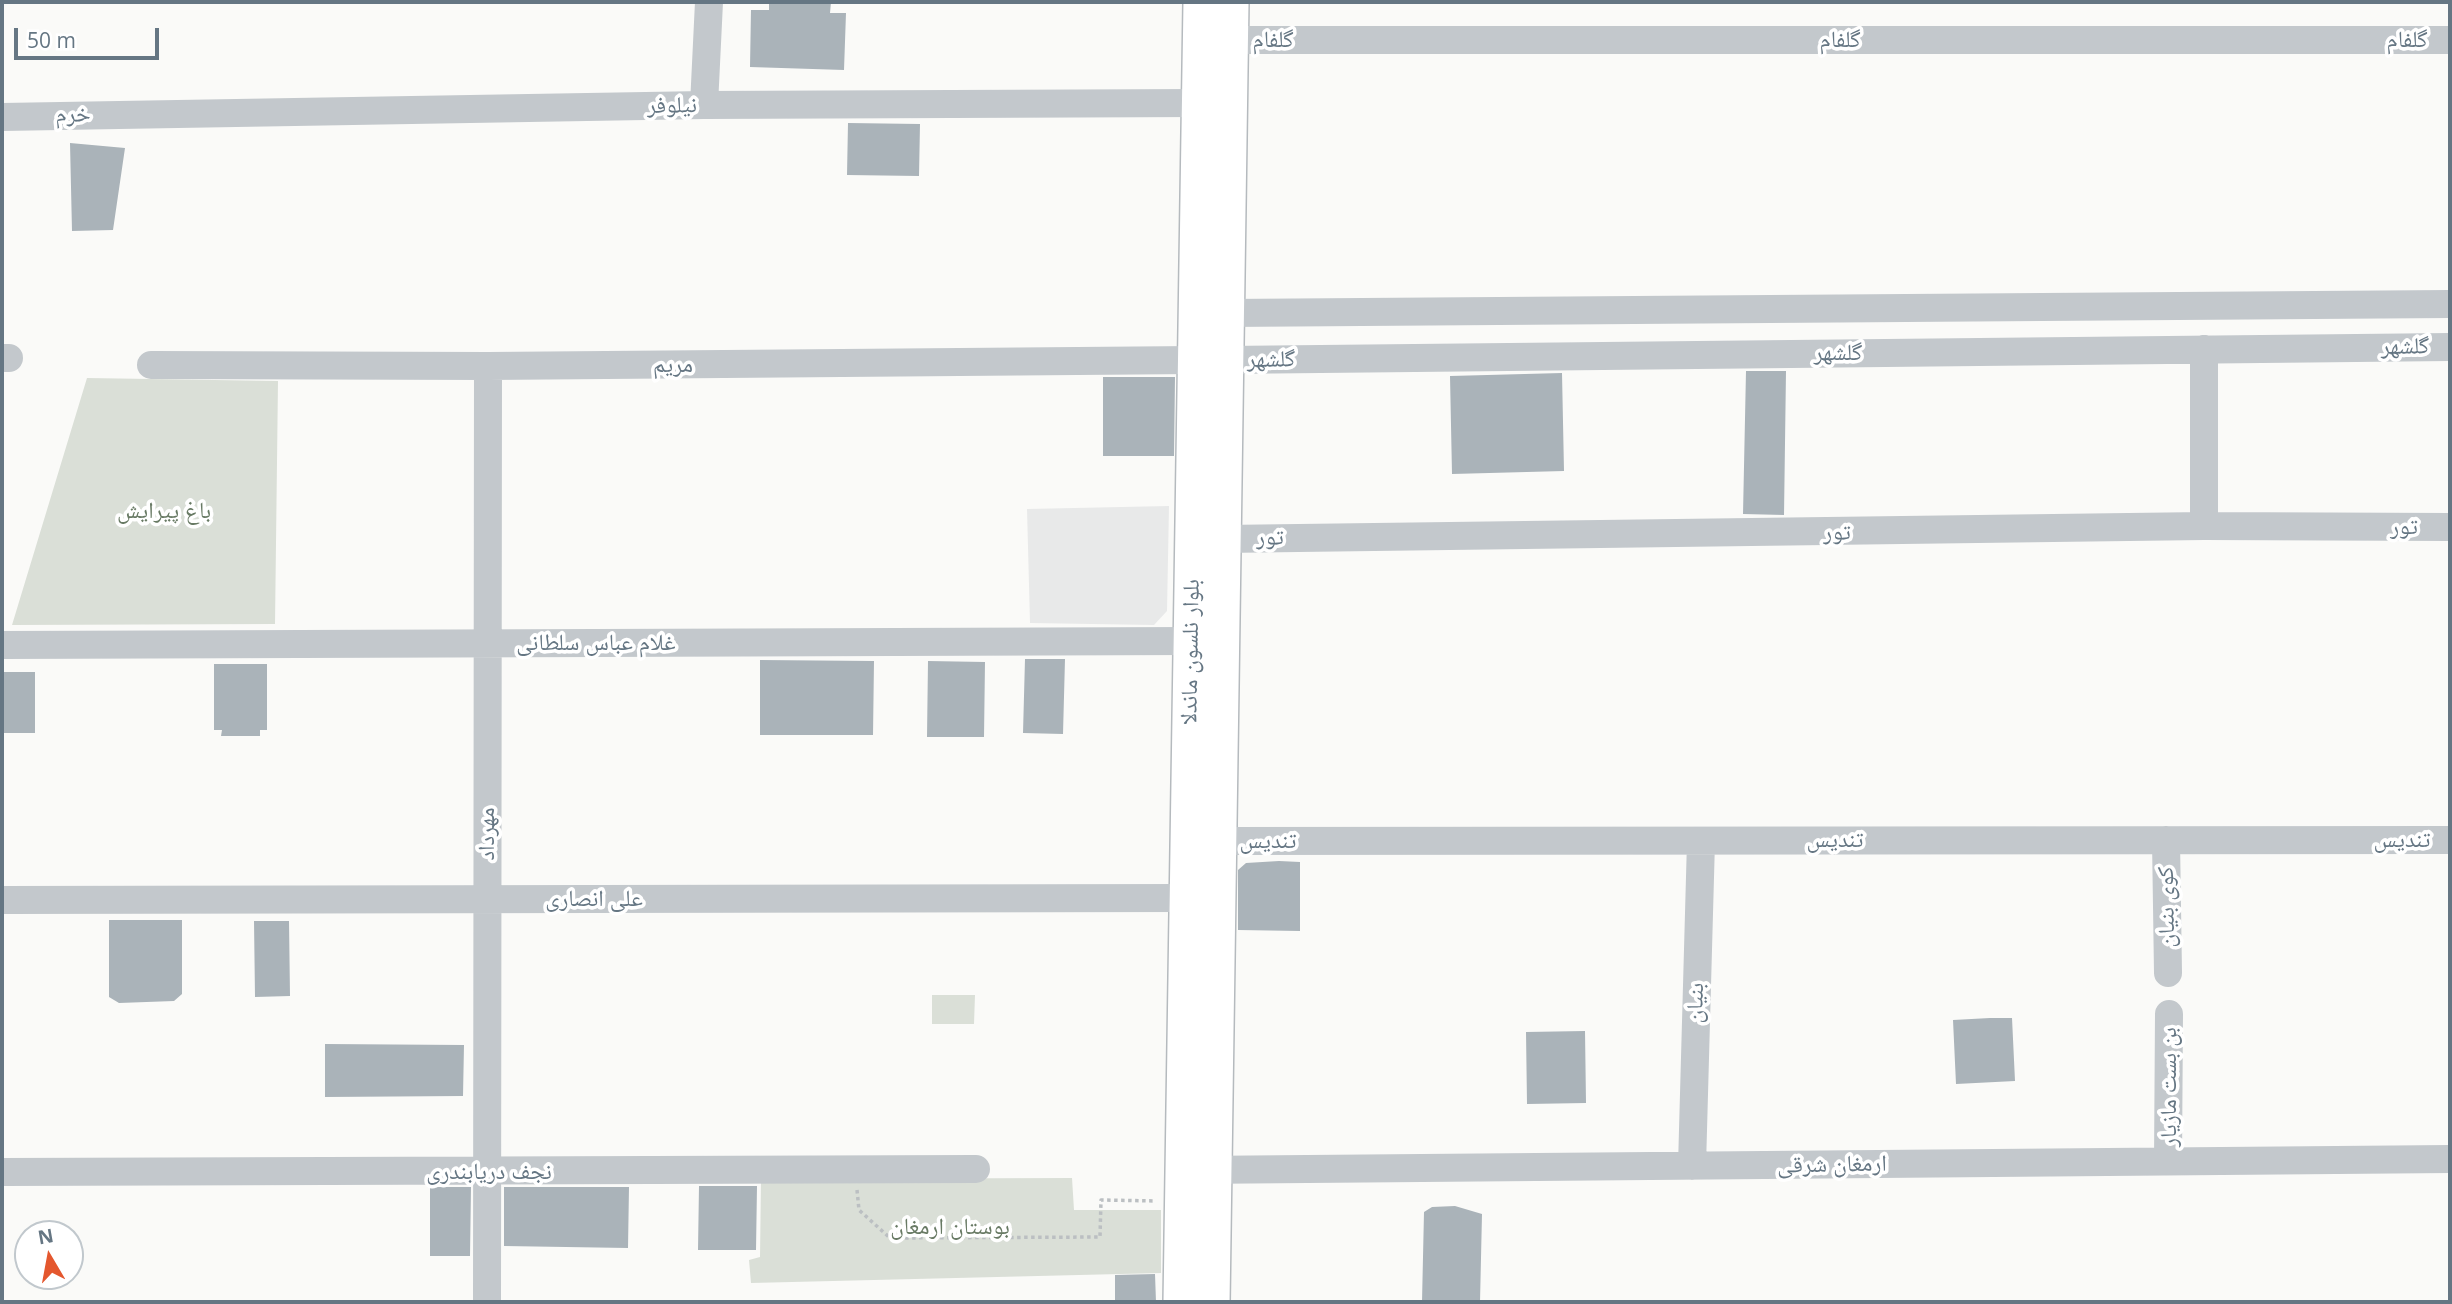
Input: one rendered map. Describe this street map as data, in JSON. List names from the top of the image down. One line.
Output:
{"streets":{"main road":["بلوار نلسون ماندلا"],"street":["گلفام","نیلوفر","خرم","گلشهر","مریم","تور","غلام عباس سلطانی","مهرداد","تندیس","علی انصاری","کوی بنیان","بنیان","بن بست مازیار","ارمغان شرقی","نجف دریابندری"]},"crossings":[["گلفام","بلوار نلسون ماندلا"],["نیلوفر","خرم"],["نیلوفر","بلوار نلسون ماندلا"],["گلشهر","مریم"],["گلشهر","بلوار نلسون ماندلا"],["مریم","بلوار نلسون ماندلا"],["مریم","مهرداد"],["تور","بلوار نلسون ماندلا"],["غلام عباس سلطانی","بلوار نلسون ماندلا"],["غلام عباس سلطانی","مهرداد"],["بلوار نلسون ماندلا","تندیس"],["بلوار نلسون ماندلا","علی انصاری"],["بلوار نلسون ماندلا","ارمغان شرقی"],["مهرداد","علی انصاری"],["مهرداد","نجف دریابندری"],["تندیس","کوی بنیان"],["تندیس","بنیان"],["بنیان","ارمغان شرقی"],["بن بست مازیار","ارمغان شرقی"]],"parks":["باغ پیرایش","بوستان ارمغان"],"scale_bar":"50 m","north":"top"}
